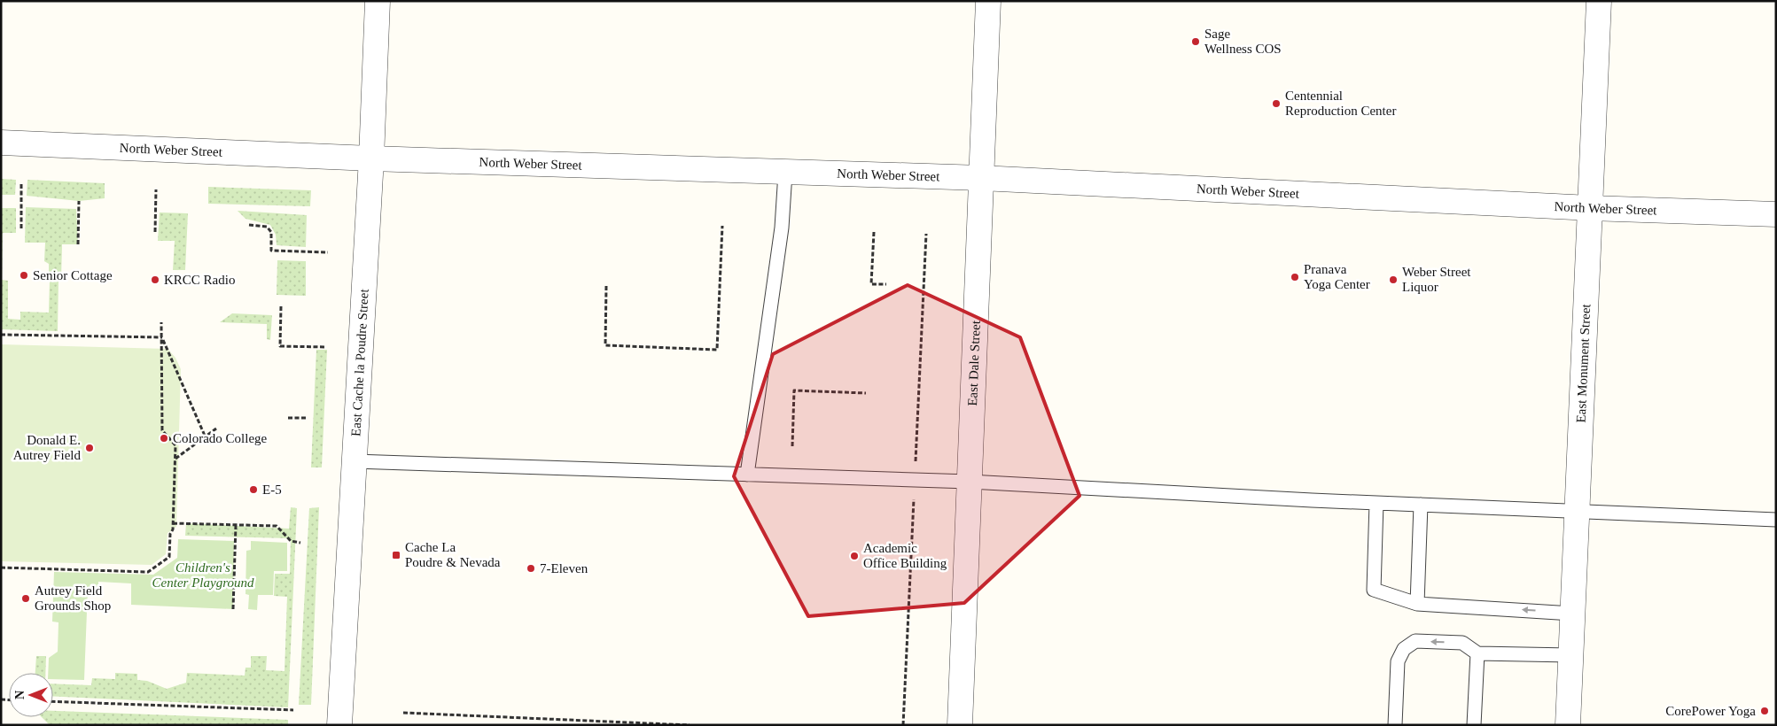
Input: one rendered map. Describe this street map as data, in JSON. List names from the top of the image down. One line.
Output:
{"streets":{"street":["North Weber Street","East Cache la Poudre Street","East Dale Street","East Monument Street"]},"crossings":[["North Weber Street","East Cache la Poudre Street"],["North Weber Street","East Dale Street"],["North Weber Street","East Monument Street"]],"parks":["Children's Center Playground"],"places":{"other":["Sage Wellness COS","Centennial Reproduction Center","Senior Cottage","Pranava Yoga Center","KRCC Radio","Weber Street Liquor","Colorado College","Donald E. Autrey Field","E-5","Academic Office Building","7-Eleven","Autrey Field Grounds Shop","CorePower Yoga"],"transit":["Cache La Poudre & Nevada"]},"north":"left"}
